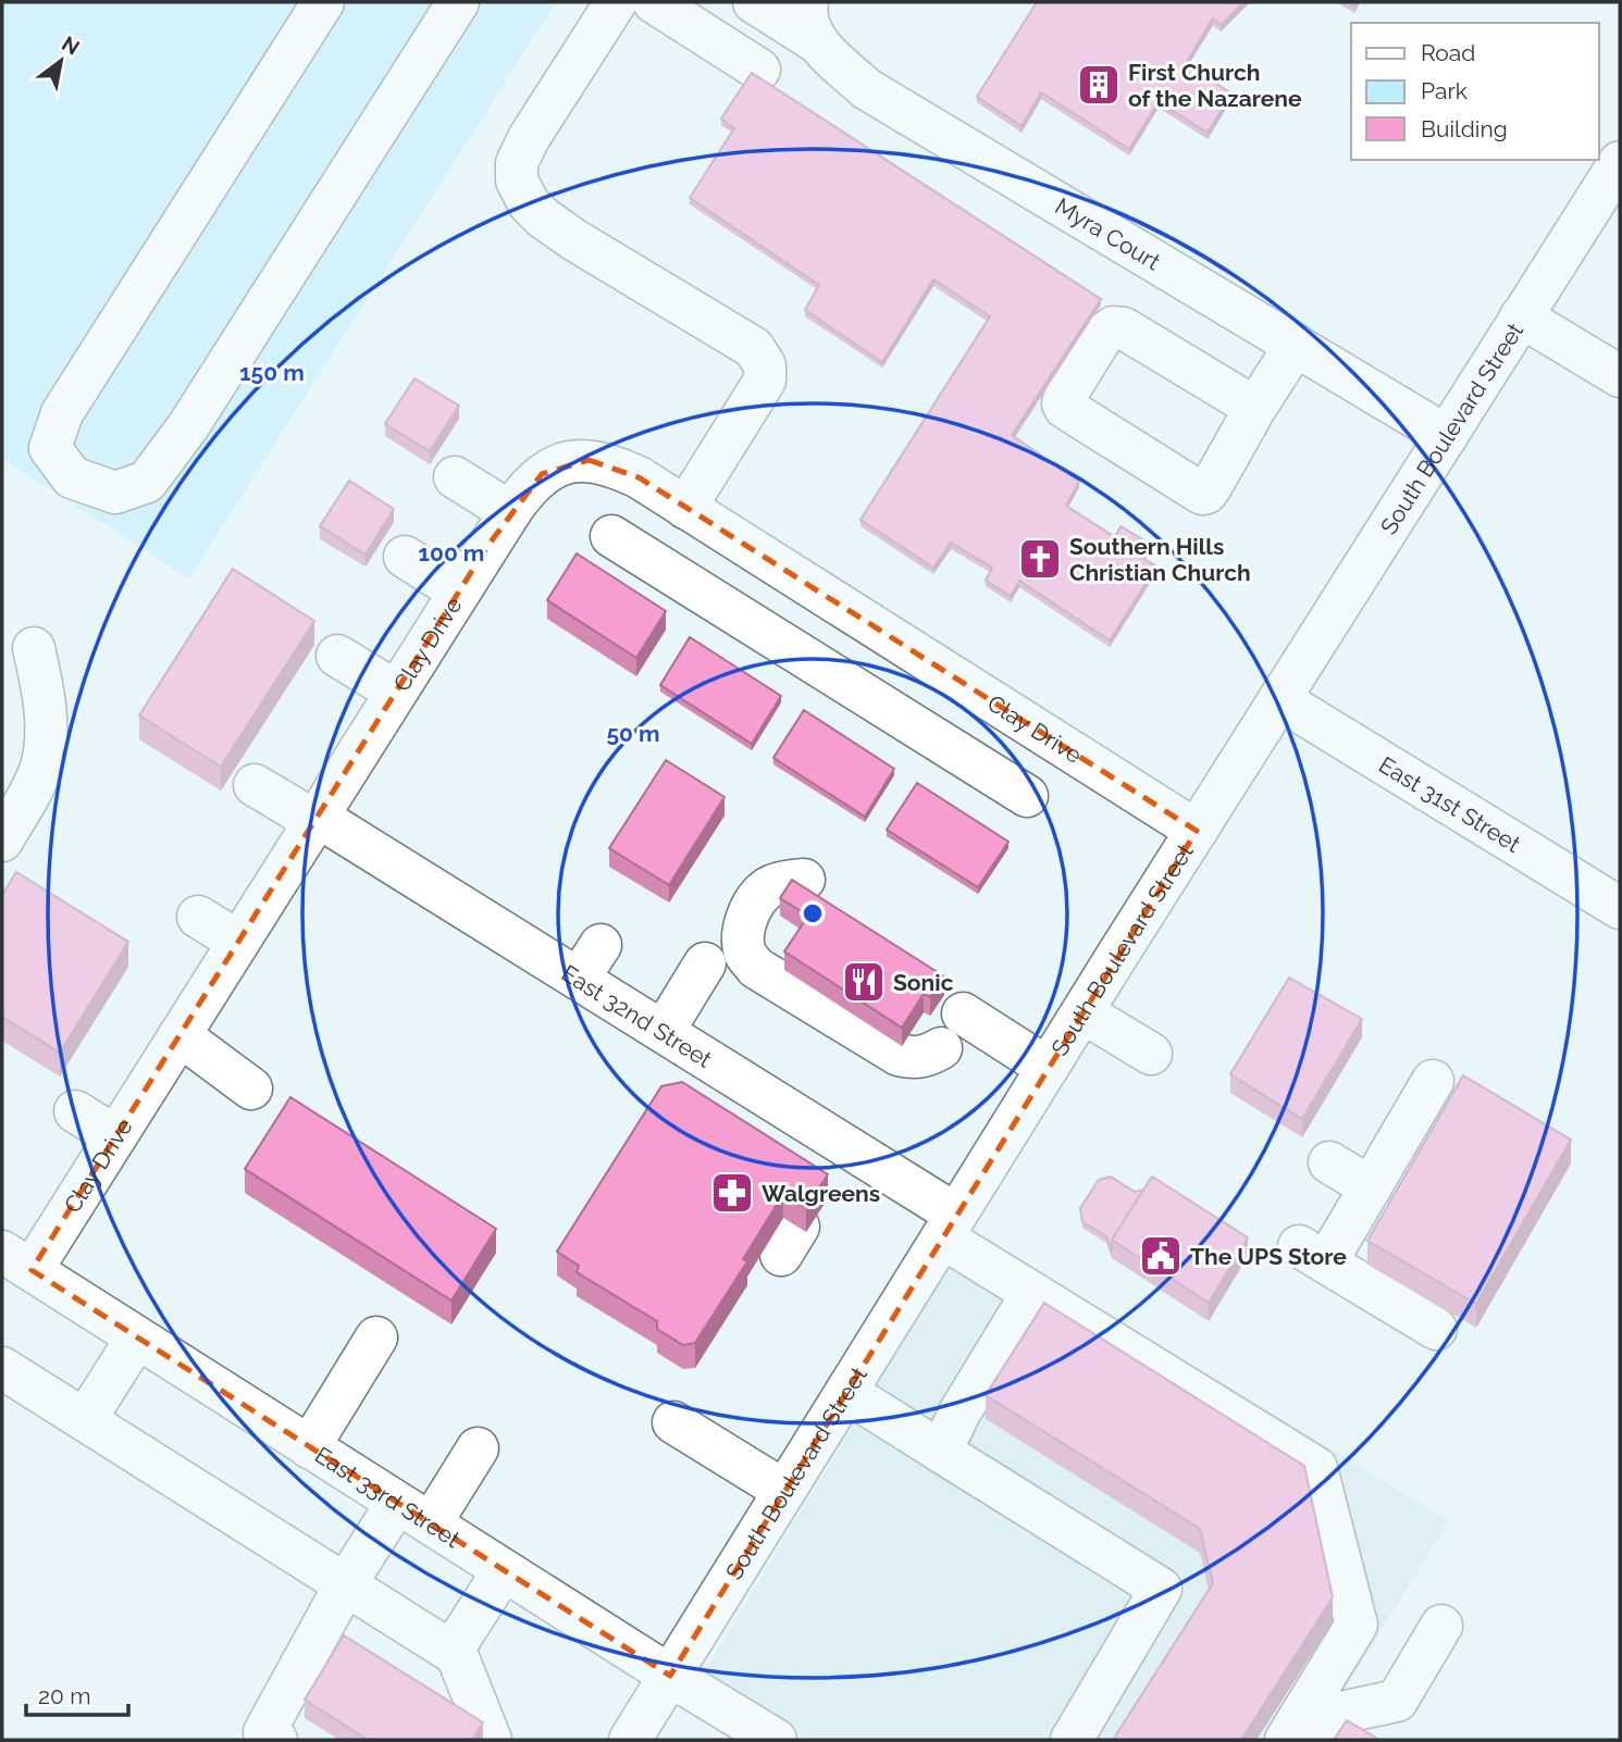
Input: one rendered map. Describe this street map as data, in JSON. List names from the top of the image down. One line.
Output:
{"streets":{"street":["Myra Court","South Boulevard Street","Clay Drive","East 31st Street","East 32nd Street","East 33rd Street"]},"crossings":[["Myra Court","South Boulevard Street"],["South Boulevard Street","Clay Drive"],["South Boulevard Street","East 31st Street"],["South Boulevard Street","East 32nd Street"],["South Boulevard Street","East 33rd Street"],["Clay Drive","East 32nd Street"],["Clay Drive","East 33rd Street"]],"places":{"building":["First Church of the Nazarene"],"church":["Southern Hills Christian Church"],"restaurant":["Sonic"],"pharmacy":["Walgreens"],"public building":["The UPS Store"]},"legend":["Road","Park","Building"],"scale_bar":"20 m","north":"top right","rings":["150 m","100 m","50 m"]}
